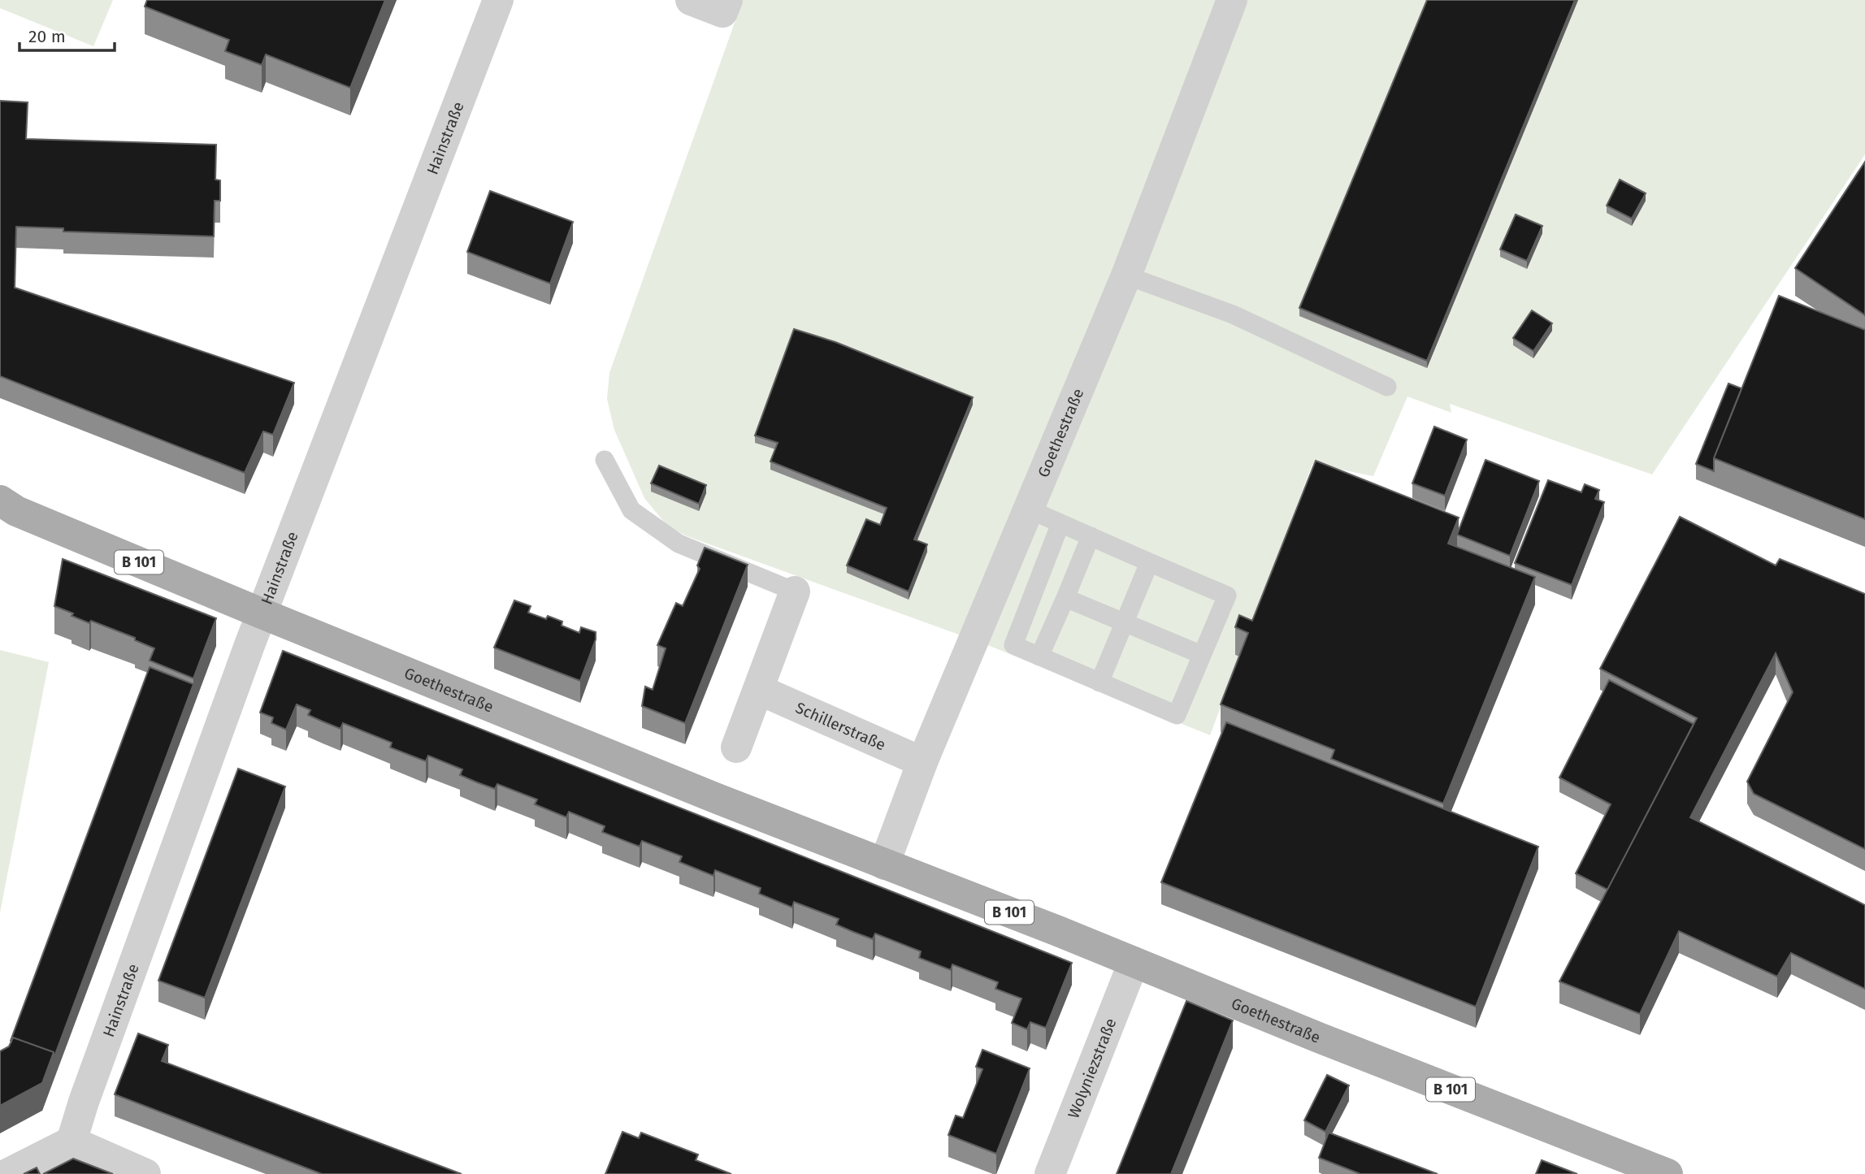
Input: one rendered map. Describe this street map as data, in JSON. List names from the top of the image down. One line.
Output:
{"streets":{"main road":["Goethestraße","B 101"],"street":["Hainstraße","Schillerstraße","Wolyniezstraße"]},"crossings":[["Hainstraße","Goethestraße"],["Goethestraße","Schillerstraße"],["Goethestraße","Wolyniezstraße"]],"scale_bar":"20 m"}
